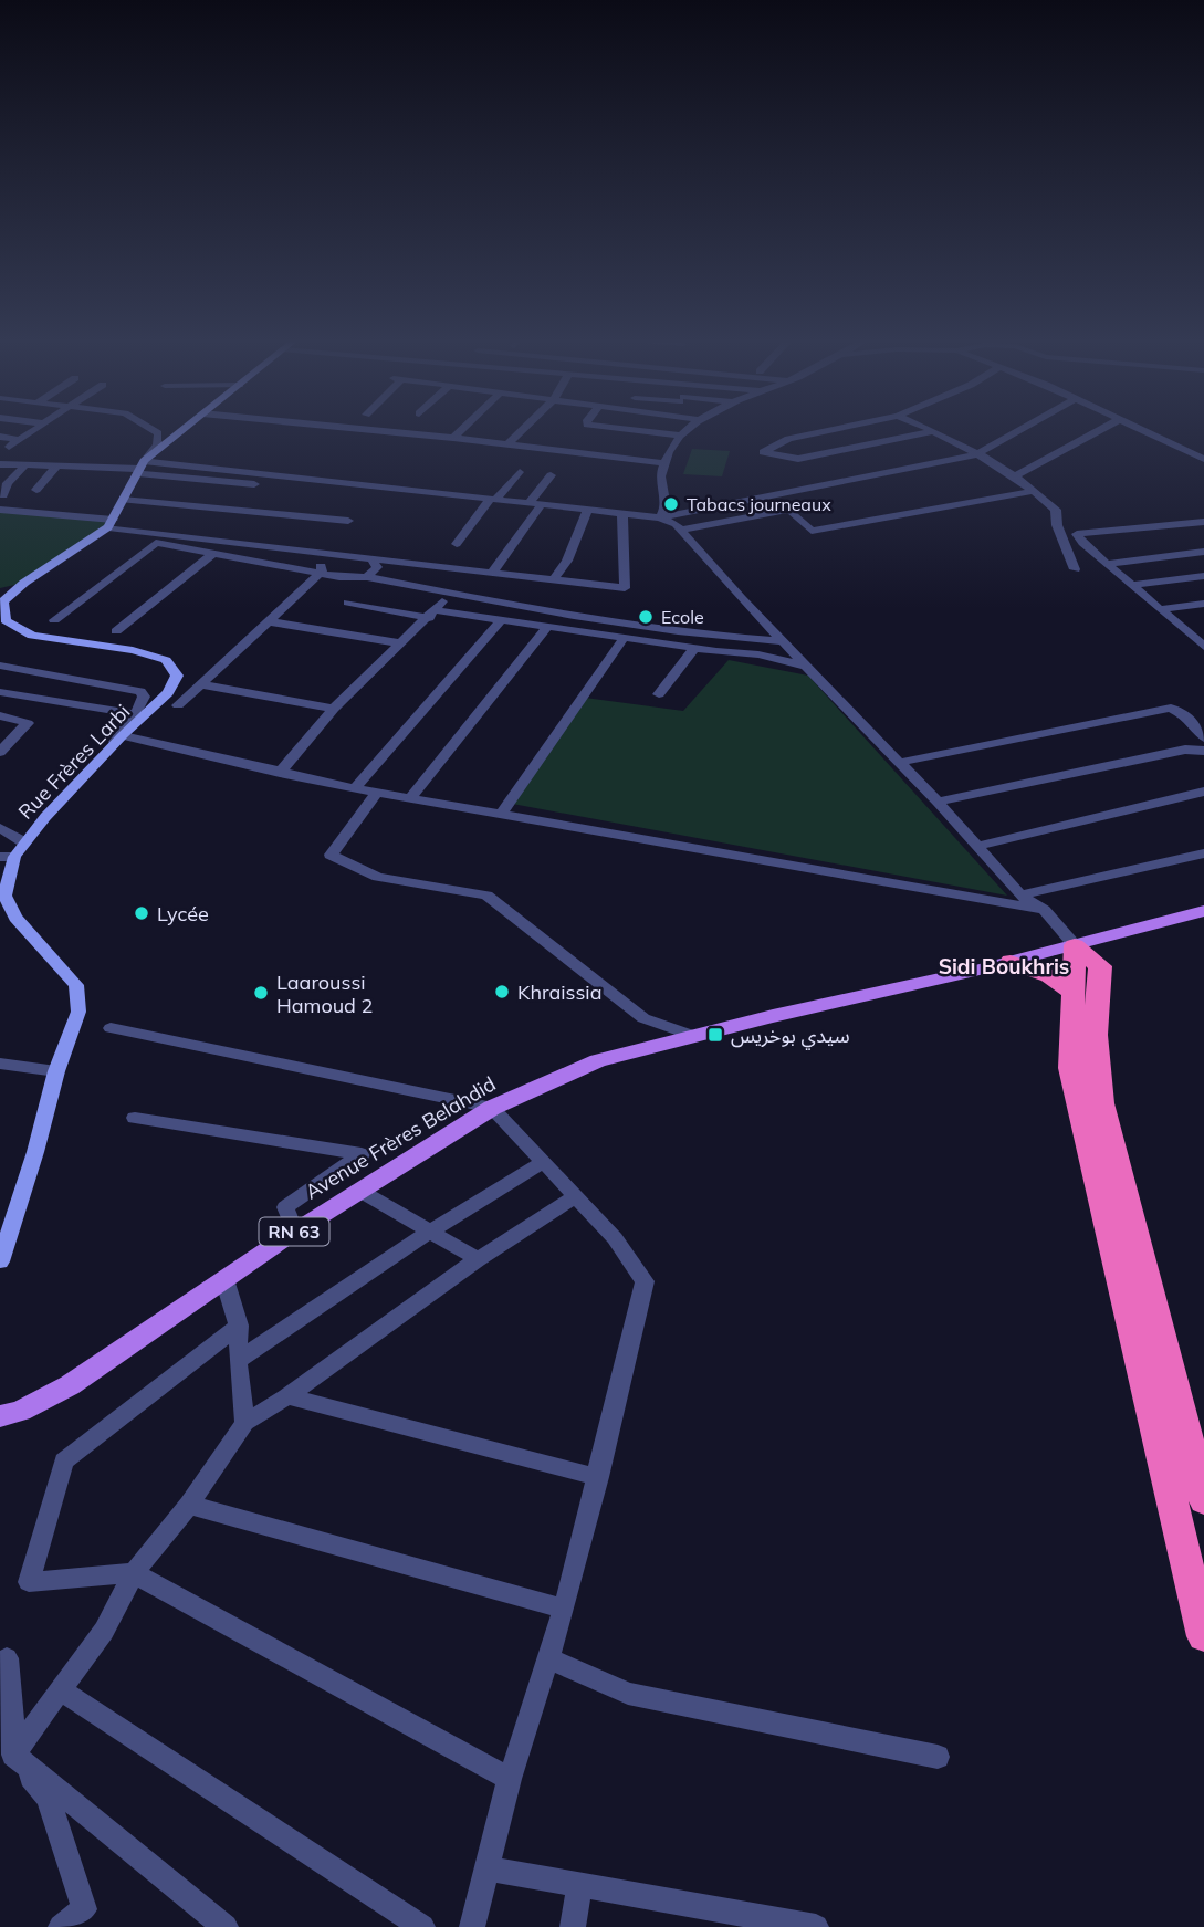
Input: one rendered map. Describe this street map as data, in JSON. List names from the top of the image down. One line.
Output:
{"streets":{"main road":["Rue Frères Larbi","Avenue Frères Belahdid","RN 63"]},"crossings":[["Avenue Frères Belahdid","RN 63"]],"districts":["Sidi Boukhris"],"places":{"other":["Tabacs journeaux","Ecole","Lycée","Khraissia","Laaroussi Hamoud 2"],"transit":["سيدي بوخريس"]}}
